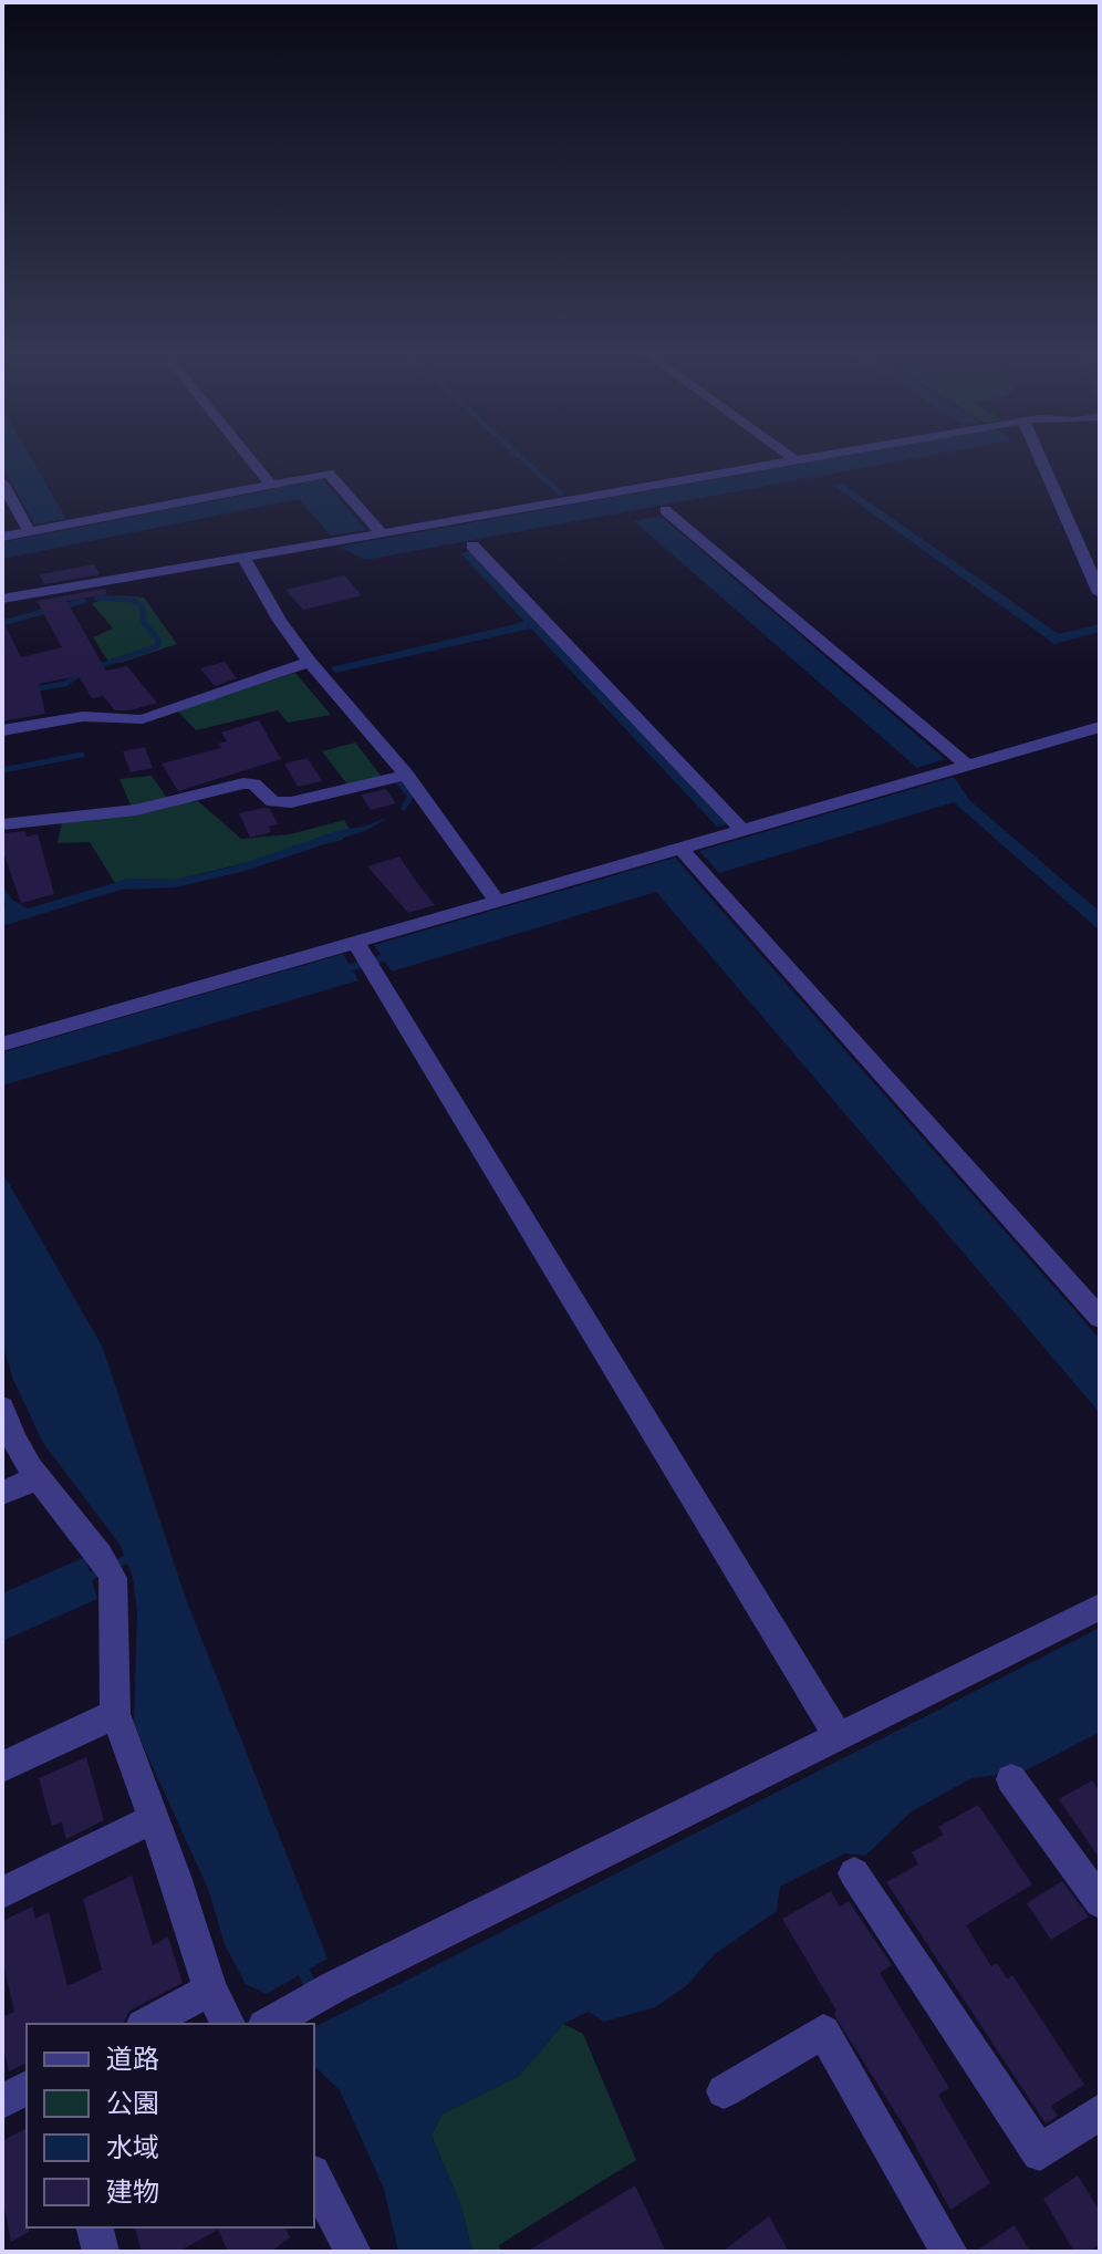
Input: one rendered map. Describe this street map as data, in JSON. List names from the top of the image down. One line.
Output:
{"legend":["道路","公園","水域","建物"]}
